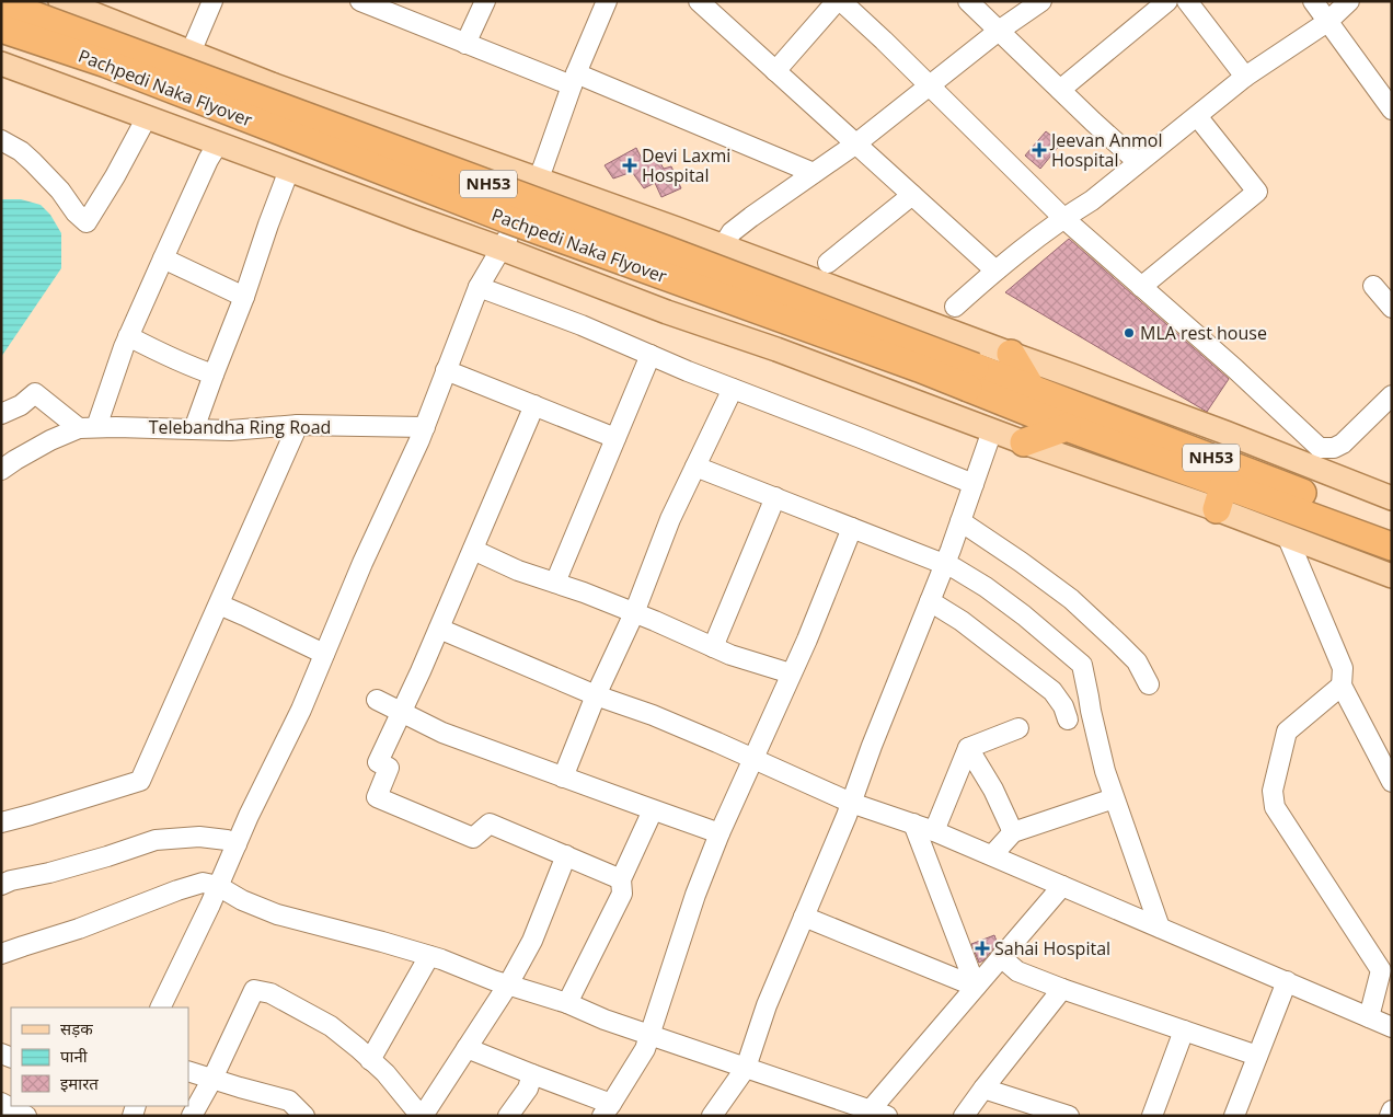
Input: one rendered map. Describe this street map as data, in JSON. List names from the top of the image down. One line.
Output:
{"streets":{"highway":["Pachpedi Naka Flyover","NH53"],"street":["Telebandha Ring Road"]},"crossings":[["Pachpedi Naka Flyover","NH53"]],"places":{"health":["Jeevan Anmol Hospital","Devi Laxmi Hospital","Sahai Hospital"],"other":["MLA rest house"]},"legend":["सड़क","पानी","इमारत"]}
